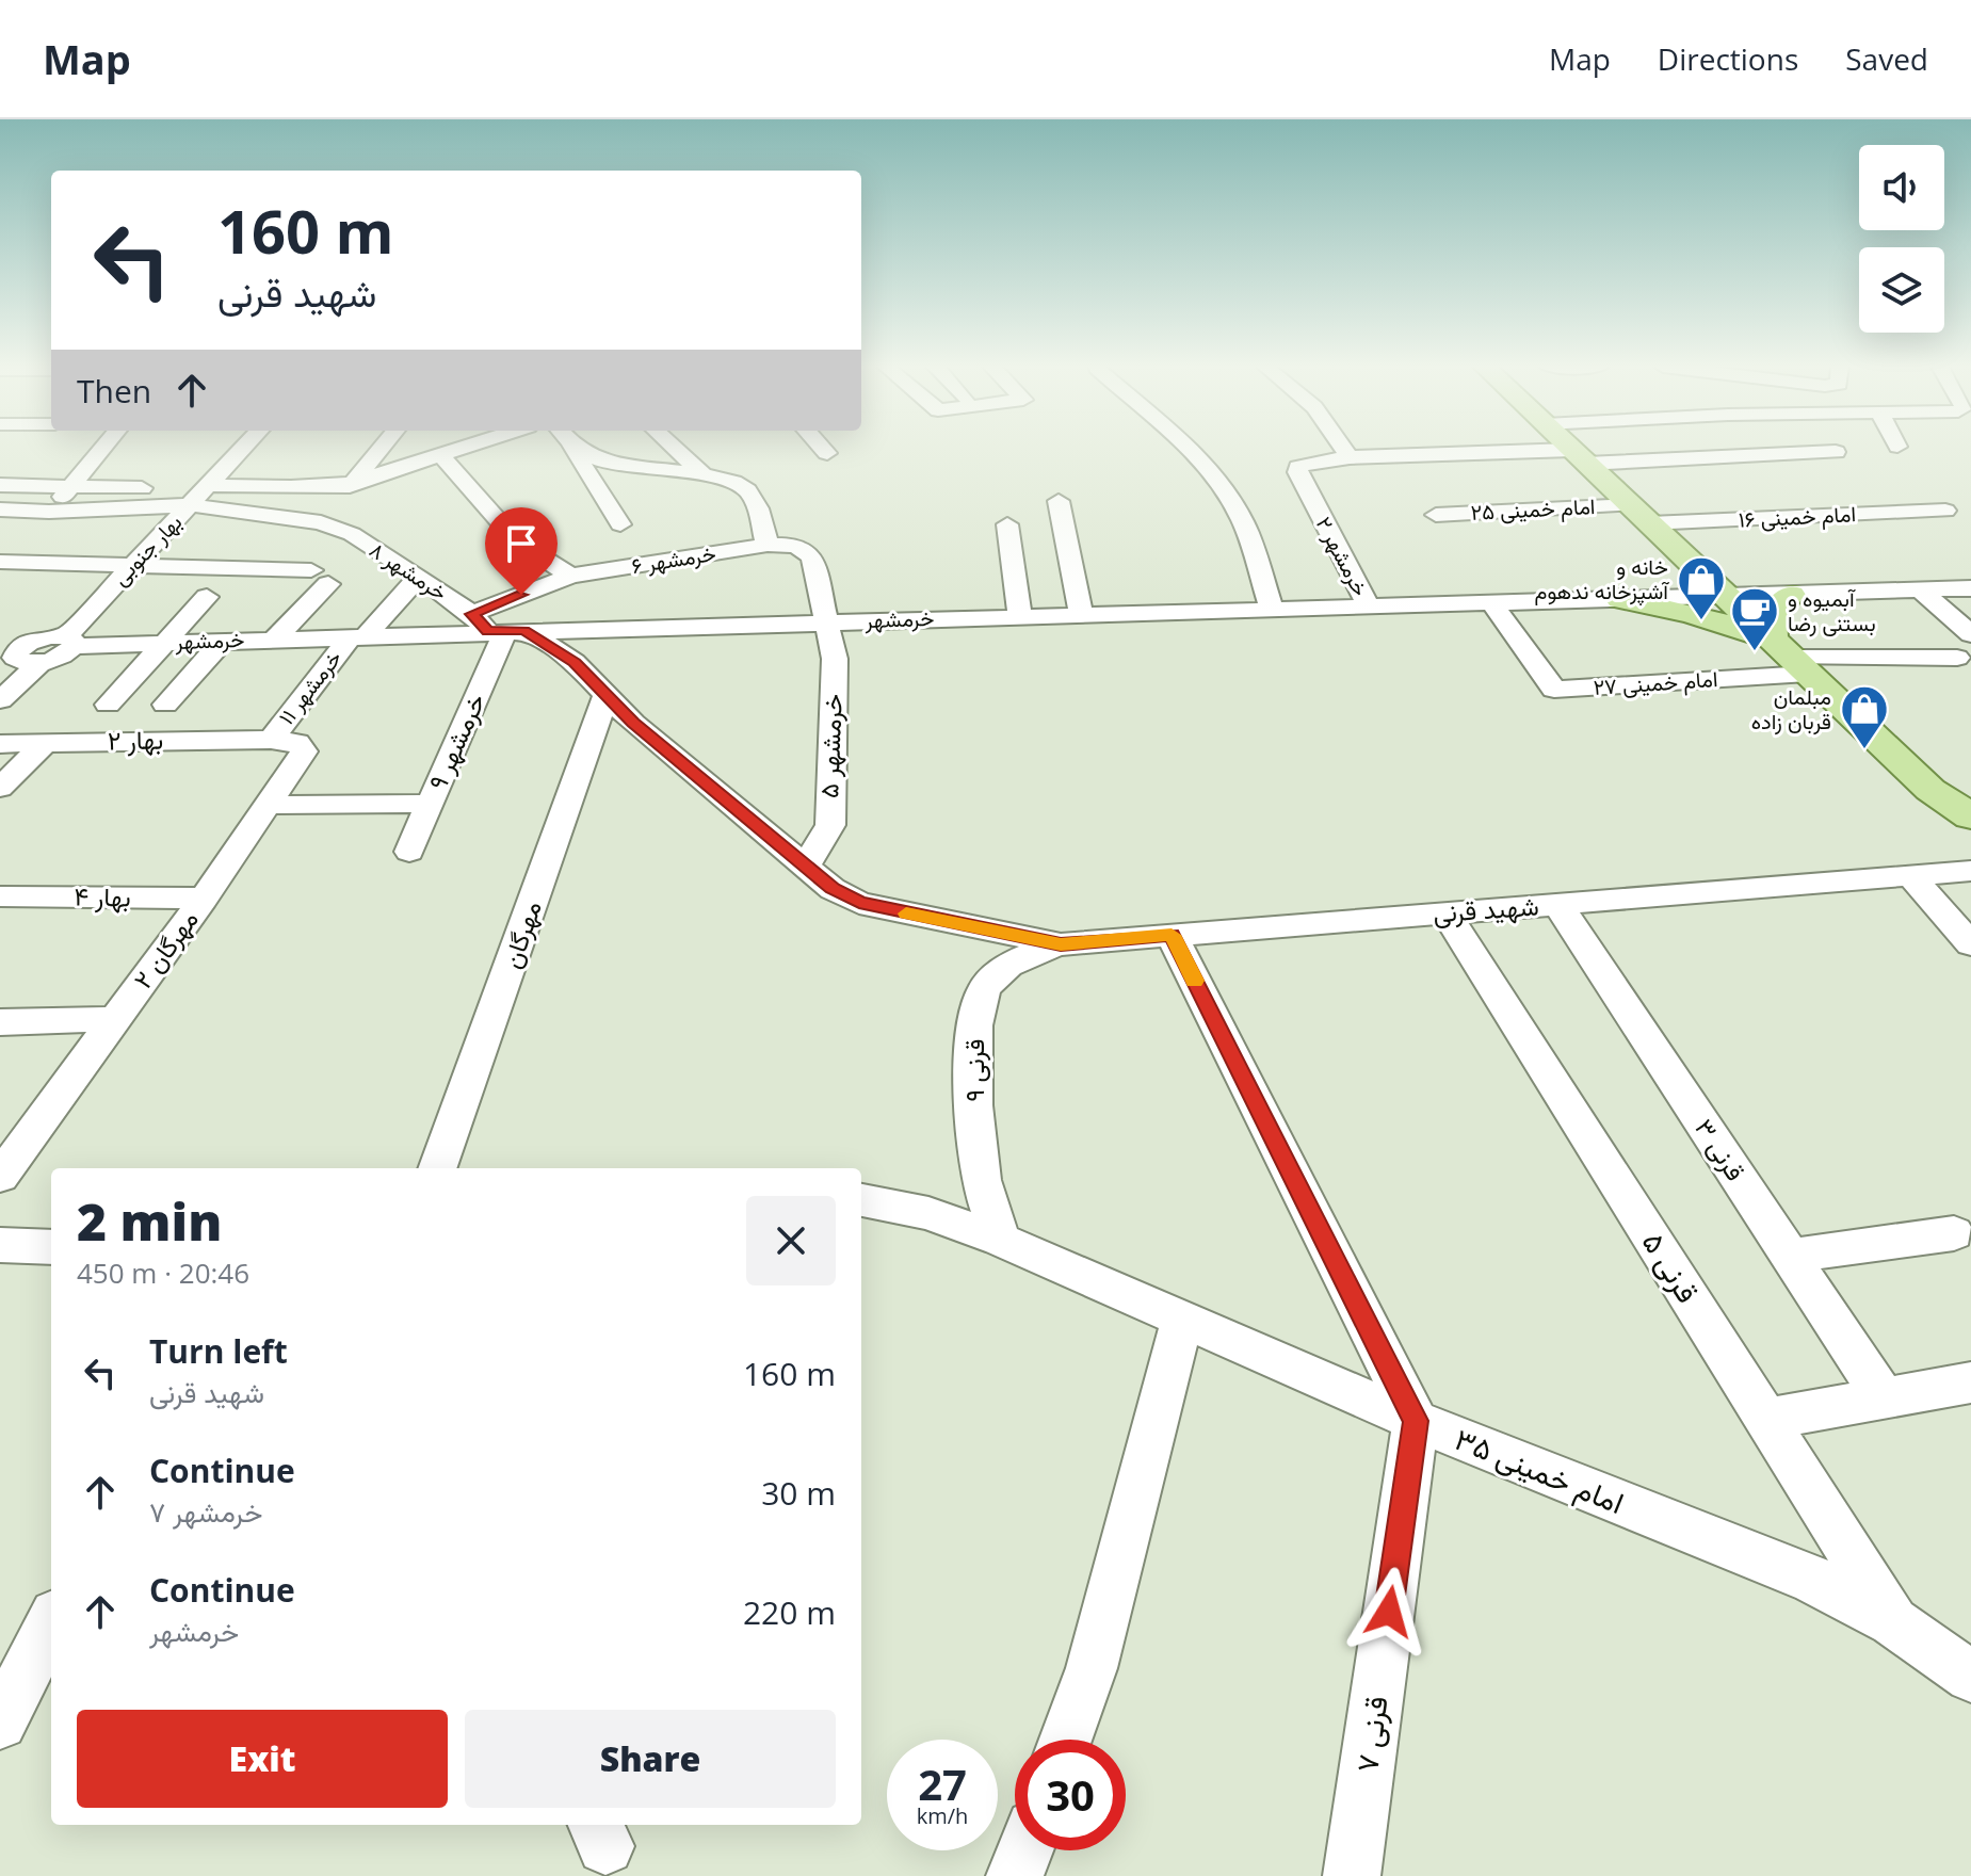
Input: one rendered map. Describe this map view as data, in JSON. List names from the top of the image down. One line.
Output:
{"streets":{"street":["امام خمینی ۲۵","امام خمینی ۱۶","بهار جنوبی","خرمشهر ۲","خرمشهر ۶","خرمشهر ۸","خرمشهر","امام خمینی ۲۷","خرمشهر ۱۱","بهار ۲","خرمشهر ۹","خرمشهر ۵","بهار ۴","شهید قرنی","مهرگان","مهرگان ۲","قرنی ۹","قرنی ۳","قرنی ۵","امام خمینی ۳۵","قرنی ۷"]},"crossings":[["امام خمینی ۲۵","امام خمینی ۱۶"],["بهار جنوبی","خرمشهر ۸"],["بهار جنوبی","خرمشهر"],["خرمشهر ۲","خرمشهر"],["خرمشهر ۶","خرمشهر ۸"],["خرمشهر ۶","خرمشهر"],["خرمشهر ۶","خرمشهر ۹"],["خرمشهر ۶","خرمشهر ۵"],["خرمشهر ۸","خرمشهر"],["خرمشهر ۸","خرمشهر ۱۱"],["خرمشهر ۸","خرمشهر ۹"],["خرمشهر ۸","خرمشهر ۵"],["خرمشهر ۸","شهید قرنی"],["خرمشهر ۸","مهرگان"],["خرمشهر ۸","قرنی ۹"],["خرمشهر","امام خمینی ۲۷"],["خرمشهر","خرمشهر ۱۱"],["خرمشهر","خرمشهر ۹"],["خرمشهر","خرمشهر ۵"],["خرمشهر ۱۱","بهار ۲"],["خرمشهر ۱۱","مهرگان ۲"],["بهار ۲","مهرگان ۲"],["بهار ۴","مهرگان ۲"],["شهید قرنی","قرنی ۹"],["شهید قرنی","قرنی ۳"],["شهید قرنی","قرنی ۵"],["قرنی ۹","امام خمینی ۳۵"],["قرنی ۵","امام خمینی ۳۵"],["امام خمینی ۳۵","قرنی ۷"]],"places":{"shop":["خانه و آشپزخانه ندهوم","مبلمان قربان زاده"],"cafe":["آبمیوه و بستنی رضا"]},"page":{"header":"Map","nav":["Map","Directions","Saved"],"turn":["160 m","شهید قرنی"],"then":"Then","heading":["2 min","450 m · 20:46"],"list":[{"name":"Turn left","note":"شهید قرنی","value":"160 m"},{"name":"Continue","note":"خرمشهر ۷","value":"30 m"},{"name":"Continue","note":"خرمشهر","value":"220 m"}],"buttons":["Exit","Share"],"speed":"27 km/h","limit":"30"}}
